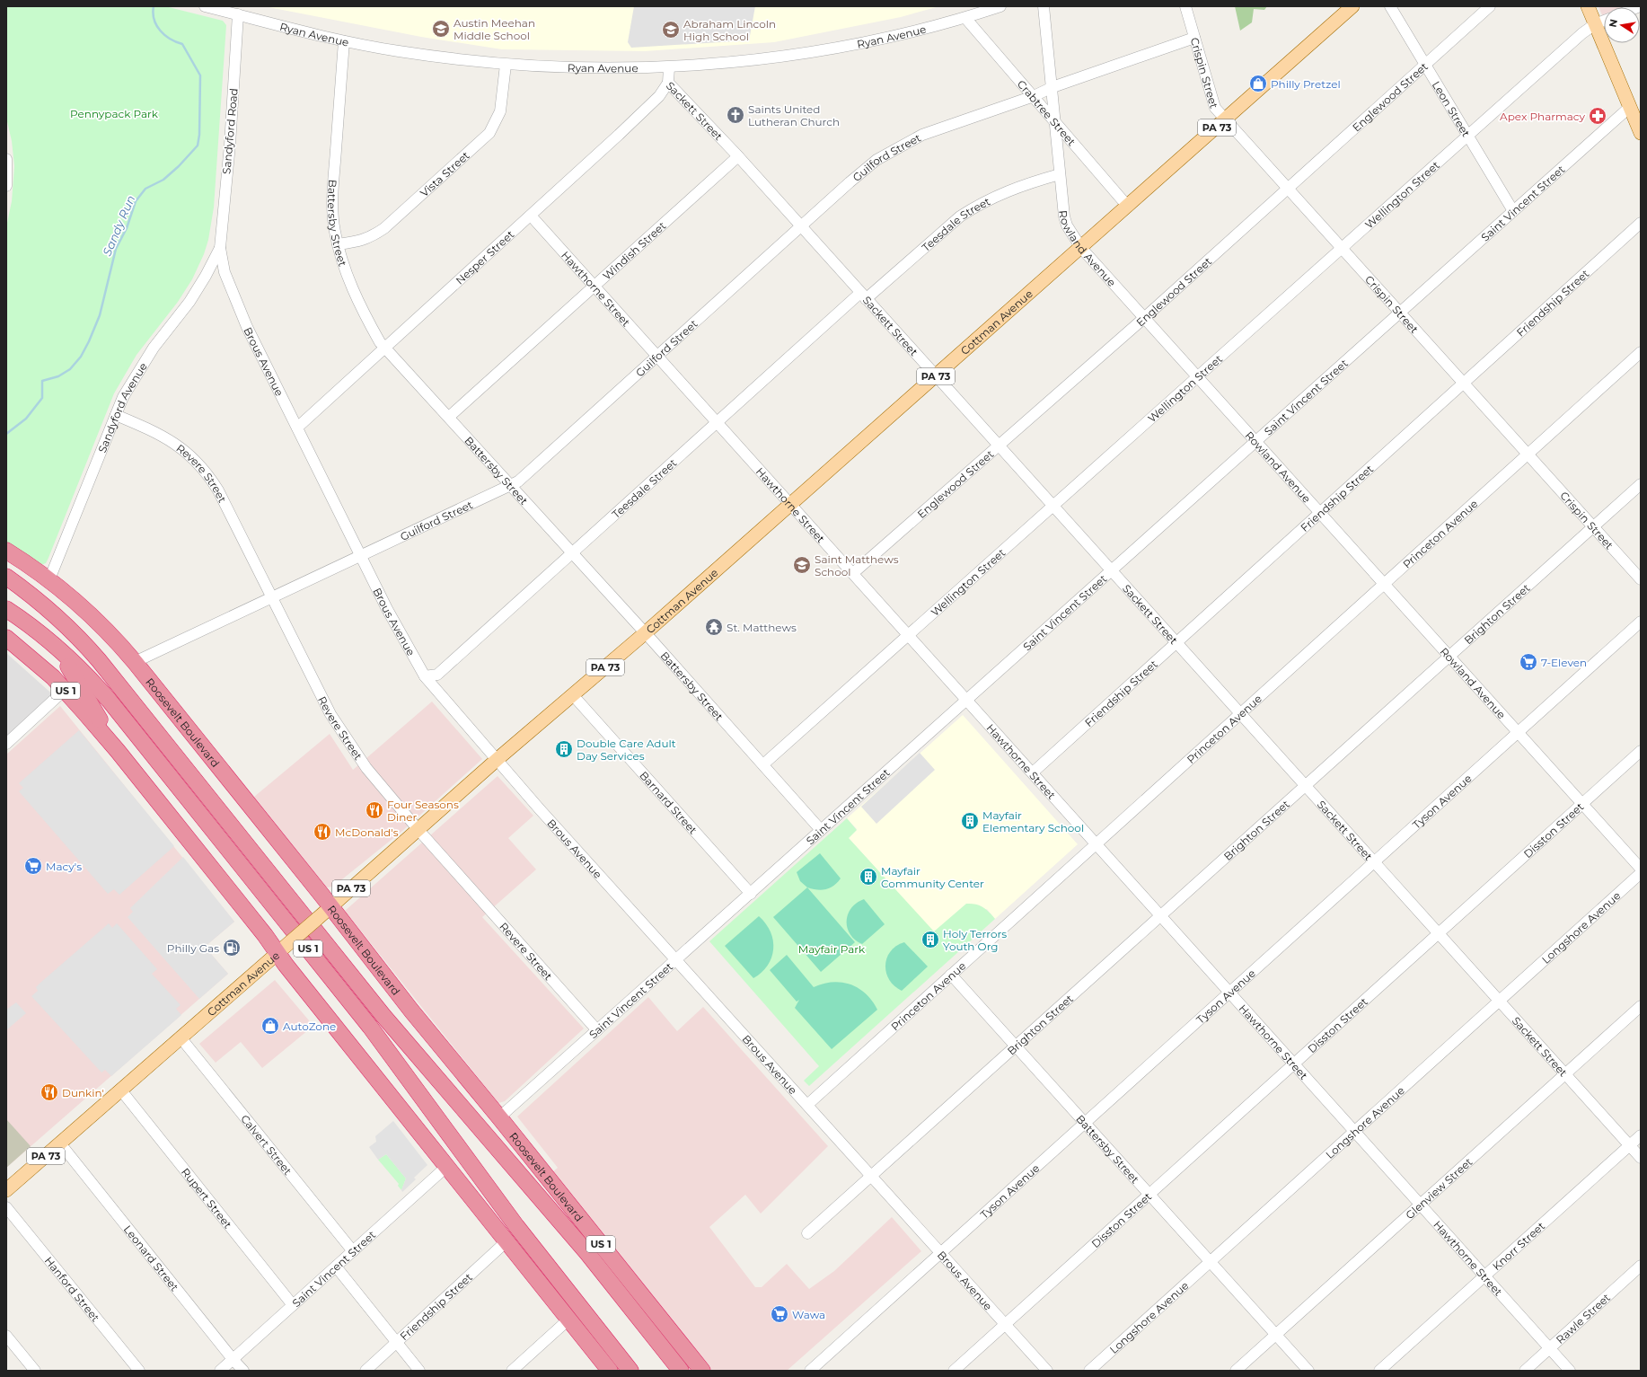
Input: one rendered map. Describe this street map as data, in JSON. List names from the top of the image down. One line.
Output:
{"streets":{"highway":["US 1","Roosevelt Boulevard"],"main road":["PA 73","Cottman Avenue"],"street":["Ryan Avenue","Crispin Street","Englewood Street","Leon Street","Sackett Street","Crabtree Street","Sandyford Road","Guilford Street","Vista Street","Wellington Street","Saint Vincent Street","Battersby Street","Teesdale Street","Rowland Avenue","Windish Street","Nesper Street","Hawthorne Street","Friendship Street","Brous Avenue","Sandyford Avenue","Revere Street","Princeton Avenue","Brighton Street","Tyson Avenue","Barnard Street","Disston Street","Longshore Avenue","Calvert Street","Glenview Street","Rupert Street","Knorr Street","Leonard Street","Hanford Street","Rawle Street"]},"crossings":[["Ryan Avenue","Sackett Street"],["Ryan Avenue","Crabtree Street"],["Ryan Avenue","Sandyford Road"],["Ryan Avenue","Vista Street"],["Ryan Avenue","Battersby Street"],["Crispin Street","Englewood Street"],["Crispin Street","Guilford Street"],["Crispin Street","Wellington Street"],["Crispin Street","Saint Vincent Street"],["Crispin Street","Friendship Street"],["Crispin Street","Cottman Avenue"],["Crispin Street","Princeton Avenue"],["Crispin Street","Brighton Street"],["Englewood Street","Leon Street"],["Englewood Street","Sackett Street"],["Englewood Street","Rowland Avenue"],["Englewood Street","Hawthorne Street"],["Leon Street","Wellington Street"],["Leon Street","Saint Vincent Street"],["Sackett Street","Guilford Street"],["Sackett Street","Wellington Street"],["Sackett Street","Saint Vincent Street"],["Sackett Street","Teesdale Street"],["Sackett Street","Windish Street"],["Sackett Street","Nesper Street"],["Sackett Street","Friendship Street"],["Sackett Street","Cottman Avenue"],["Sackett Street","Princeton Avenue"],["Sackett Street","Brighton Street"],["Sackett Street","Tyson Avenue"],["Sackett Street","Disston Street"],["Sackett Street","Longshore Avenue"],["Sackett Street","Glenview Street"],["Sackett Street","Knorr Street"],["Crabtree Street","Guilford Street"],["Crabtree Street","Rowland Avenue"],["Crabtree Street","Cottman Avenue"],["Sandyford Road","Brous Avenue"],["Sandyford Road","Sandyford Avenue"],["Guilford Street","Battersby Street"],["Guilford Street","Rowland Avenue"],["Guilford Street","Hawthorne Street"],["Guilford Street","Brous Avenue"],["Guilford Street","Revere Street"],["Guilford Street","Roosevelt Boulevard"],["Vista Street","Battersby Street"],["Wellington Street","Battersby Street"],["Wellington Street","Rowland Avenue"],["Wellington Street","Hawthorne Street"],["Saint Vincent Street","Battersby Street"],["Saint Vincent Street","Rowland Avenue"],["Saint Vincent Street","Hawthorne Street"],["Saint Vincent Street","Brous Avenue"],["Saint Vincent Street","Revere Street"],["Saint Vincent Street","US 1"],["Saint Vincent Street","Roosevelt Boulevard"],["Saint Vincent Street","Barnard Street"],["Saint Vincent Street","Calvert Street"],["Saint Vincent Street","Rupert Street"],["Saint Vincent Street","Leonard Street"],["Battersby Street","Teesdale Street"],["Battersby Street","Windish Street"],["Battersby Street","Nesper Street"],["Battersby Street","Cottman Avenue"],["Battersby Street","Princeton Avenue"],["Battersby Street","Brighton Street"],["Battersby Street","Tyson Avenue"],["Battersby Street","Disston Street"],["Battersby Street","Longshore Avenue"],["Battersby Street","Glenview Street"],["Teesdale Street","Rowland Avenue"],["Teesdale Street","Hawthorne Street"],["Teesdale Street","Brous Avenue"],["Rowland Avenue","Friendship Street"],["Rowland Avenue","Cottman Avenue"],["Rowland Avenue","Princeton Avenue"],["Rowland Avenue","Brighton Street"],["Rowland Avenue","Tyson Avenue"],["Rowland Avenue","Disston Street"],["Windish Street","Hawthorne Street"],["Nesper Street","Hawthorne Street"],["Nesper Street","Brous Avenue"],["Hawthorne Street","Friendship Street"],["Hawthorne Street","Cottman Avenue"],["Hawthorne Street","Princeton Avenue"],["Hawthorne Street","Brighton Street"],["Hawthorne Street","Tyson Avenue"],["Hawthorne Street","Disston Street"],["Hawthorne Street","Longshore Avenue"],["Hawthorne Street","Glenview Street"],["Hawthorne Street","Knorr Street"],["Hawthorne Street","Rawle Street"],["Friendship Street","US 1"],["Cottman Avenue","Brous Avenue"],["Cottman Avenue","Revere Street"],["Cottman Avenue","US 1"],["Cottman Avenue","Roosevelt Boulevard"],["Cottman Avenue","Barnard Street"],["Cottman Avenue","Calvert Street"],["Cottman Avenue","Rupert Street"],["Cottman Avenue","Leonard Street"],["Brous Avenue","Sandyford Avenue"],["Brous Avenue","Princeton Avenue"],["Brous Avenue","Brighton Street"],["Brous Avenue","Tyson Avenue"],["Brous Avenue","Disston Street"],["Sandyford Avenue","Revere Street"],["Sandyford Avenue","Roosevelt Boulevard"]],"water":["Sandy Run"],"parks":["Pennypack Park","Mayfair Park"],"places":{"school or university":["Austin Meehan Middle School","Abraham Lincoln High School","Saint Matthews School"],"shop":["Philly Pretzel","AutoZone"],"church":["Saints United Lutheran Church"],"pharmacy":["Apex Pharmacy"],"temple":["St. Matthews"],"supermarket":["7-Eleven","Macy's","Wawa"],"building":["Double Care Adult Day Services","Mayfair Elementary School","Mayfair Community Center","Holy Terrors Youth Org"],"restaurant":["Four Seasons Diner","McDonald's","Dunkin'"],"fuel station":["Philly Gas"]},"north":"left"}
